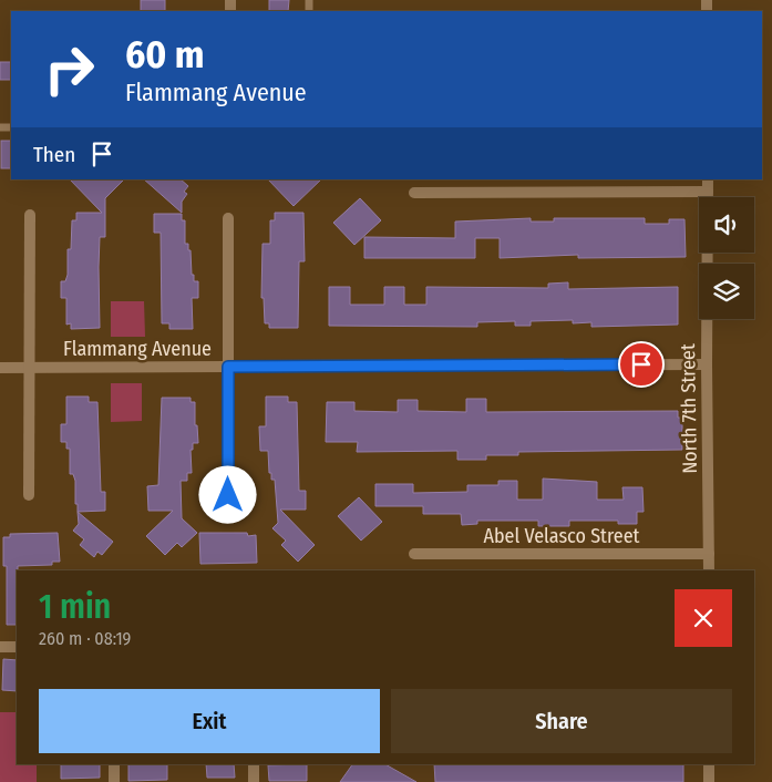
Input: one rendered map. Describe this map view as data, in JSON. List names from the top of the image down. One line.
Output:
{"streets":{"street":["Flammang Avenue","North 7th Street","Abel Velasco Street"]},"crossings":[["Flammang Avenue","North 7th Street"],["North 7th Street","Abel Velasco Street"]],"page":{"turn":["60 m","Flammang Avenue"],"then":"Then","heading":["1 min","260 m · 08:19"],"buttons":["Exit","Share"]}}
